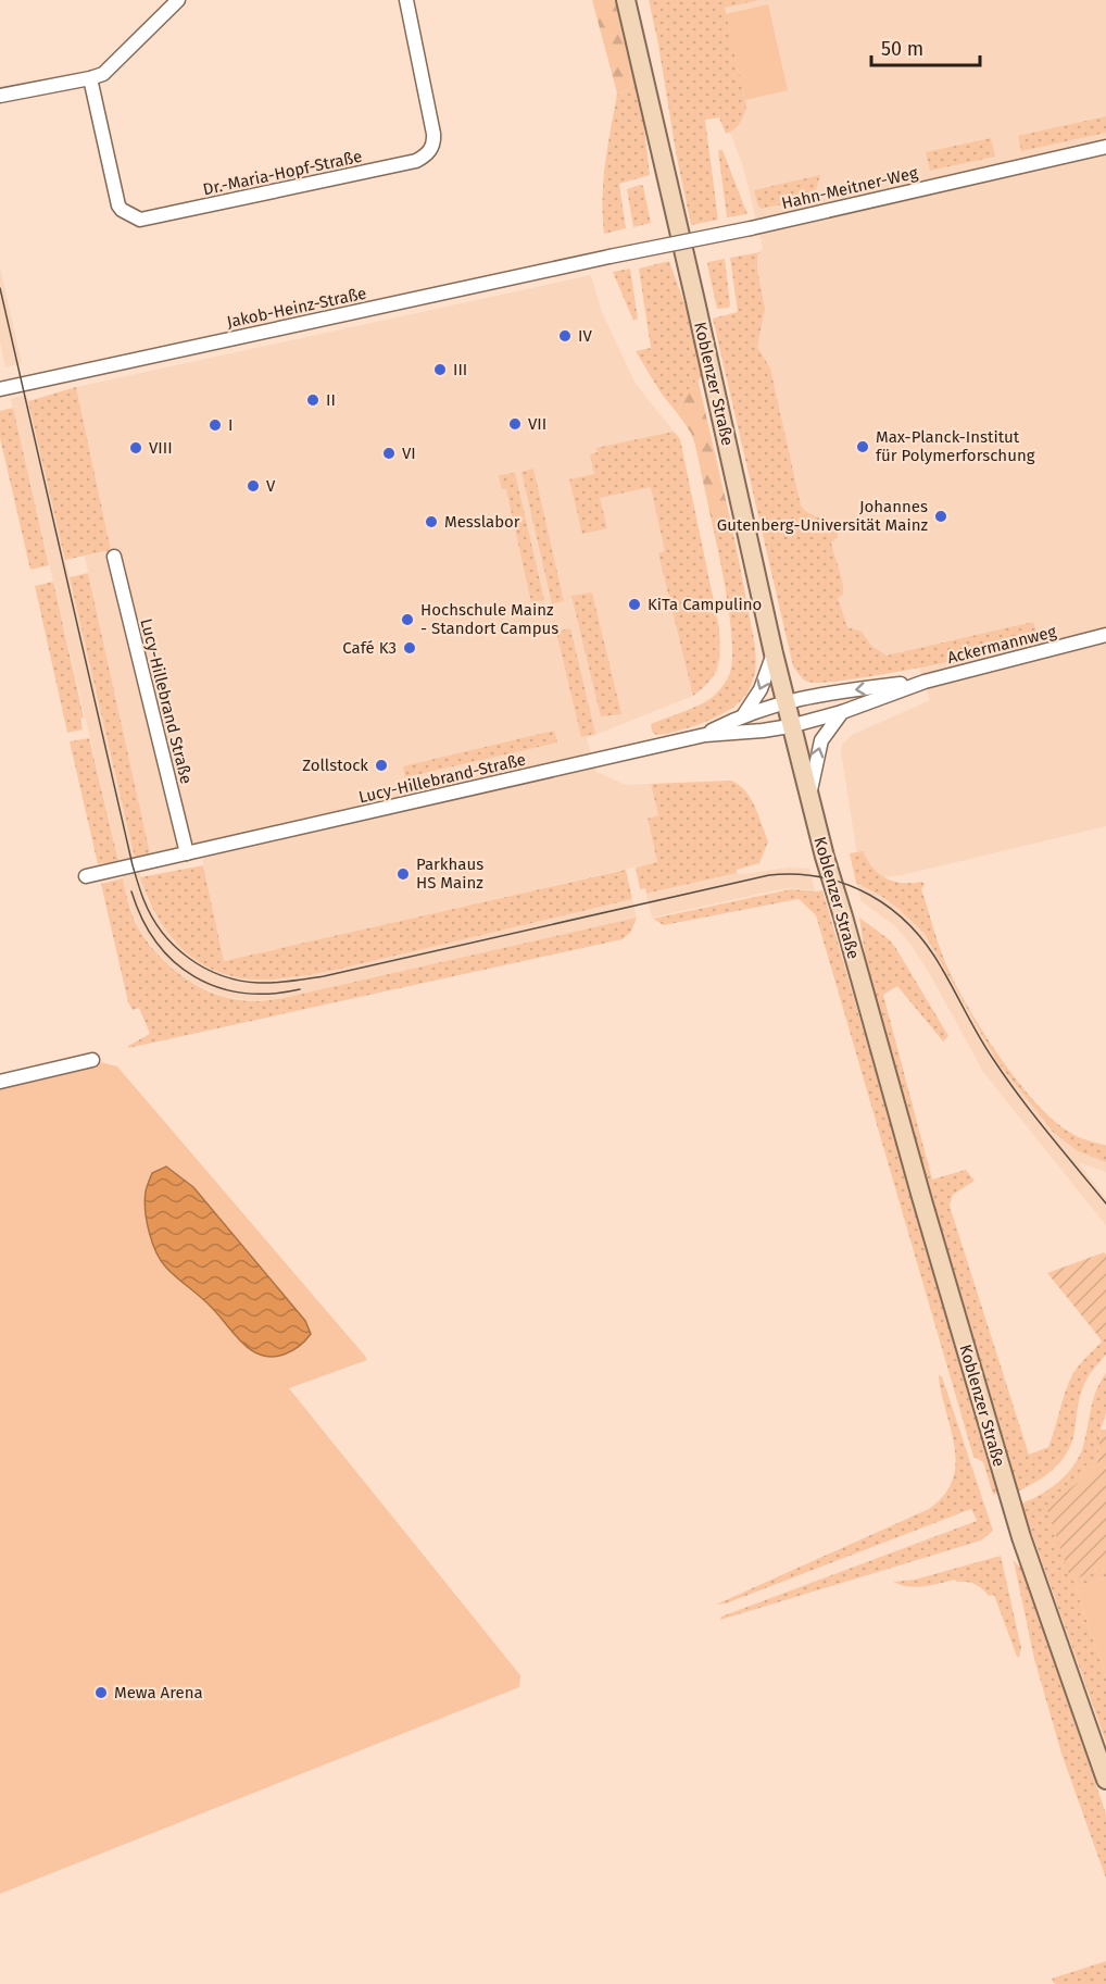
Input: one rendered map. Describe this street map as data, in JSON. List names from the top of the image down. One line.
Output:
{"streets":{"main road":["Koblenzer Straße"],"street":["Dr.-Maria-Hopf-Straße","Hahn-Meitner-Weg","Jakob-Heinz-Straße","Ackermannweg","Lucy-Hillebrand Straße","Lucy-Hillebrand-Straße"]},"crossings":[["Hahn-Meitner-Weg","Jakob-Heinz-Straße"],["Koblenzer Straße","Ackermannweg"],["Koblenzer Straße","Lucy-Hillebrand-Straße"],["Ackermannweg","Lucy-Hillebrand-Straße"],["Lucy-Hillebrand Straße","Lucy-Hillebrand-Straße"]],"places":["IV","III","II","VII","I","Max-Planck-Institut für Polymerforschung","VIII","VI","V","Johannes Gutenberg-Universität Mainz","Messlabor","KiTa Campulino","Hochschule Mainz - Standort Campus","Café K3","Zollstock","Parkhaus HS Mainz","Mewa Arena"],"scale_bar":"50 m"}
